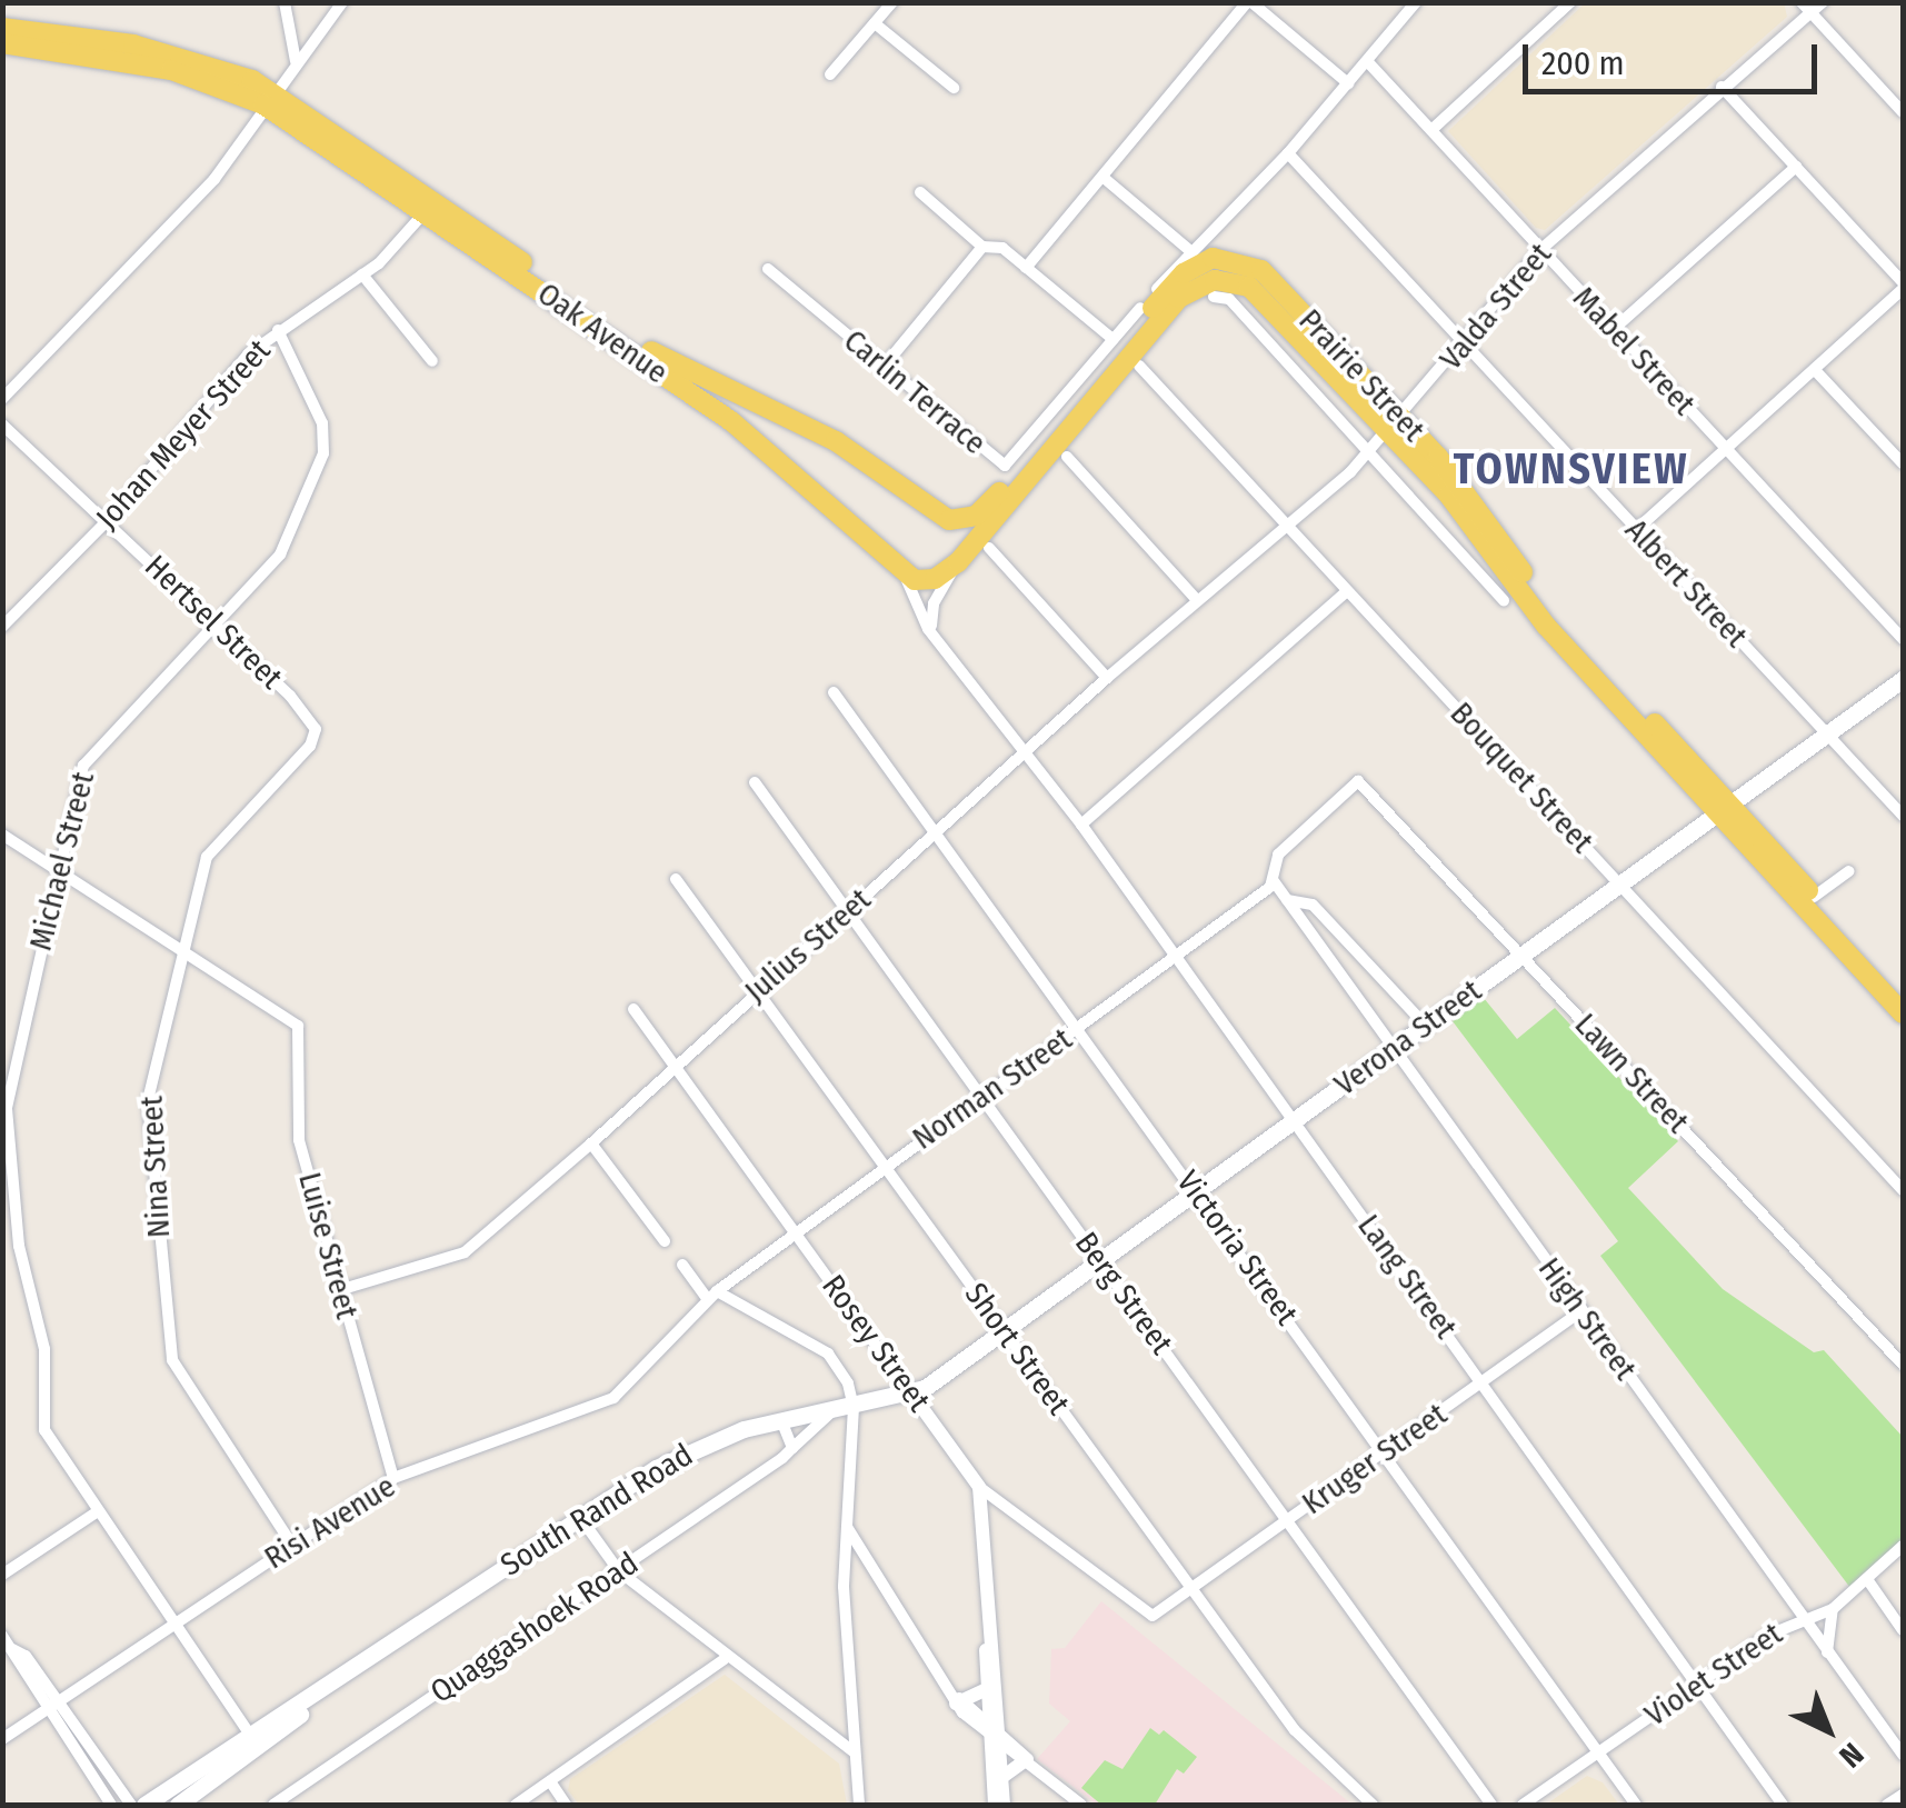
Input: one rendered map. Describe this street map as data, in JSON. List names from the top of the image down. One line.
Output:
{"streets":{"main road":["Oak Avenue","Prairie Street","Verona Street","South Rand Road"],"street":["Valda Street","Mabel Street","Carlin Terrace","Johan Meyer Street","Albert Street","Hertsel Street","Bouquet Street","Michael Street","Julius Street","Lawn Street","Norman Street","Nina Street","Luise Street","Victoria Street","Lang Street","Berg Street","High Street","Rosey Street","Short Street","Kruger Street","Risi Avenue","Quaggashoek Road","Violet Street"]},"crossings":[["Valda Street","Mabel Street"],["Valda Street","Prairie Street"],["Valda Street","Albert Street"],["Valda Street","Bouquet Street"],["Valda Street","Julius Street"],["Valda Street","Lang Street"],["Oak Avenue","Prairie Street"],["Oak Avenue","Johan Meyer Street"],["Oak Avenue","Lang Street"],["Prairie Street","Verona Street"],["Prairie Street","Lang Street"],["Johan Meyer Street","Hertsel Street"],["Johan Meyer Street","Michael Street"],["Albert Street","Verona Street"],["Hertsel Street","Michael Street"],["Hertsel Street","Nina Street"],["Bouquet Street","Verona Street"],["Michael Street","South Rand Road"],["Michael Street","Risi Avenue"],["Julius Street","Luise Street"],["Julius Street","Victoria Street"],["Julius Street","Lang Street"],["Julius Street","Berg Street"],["Julius Street","Rosey Street"],["Julius Street","Short Street"],["Verona Street","Lawn Street"],["Verona Street","Victoria Street"],["Verona Street","Lang Street"],["Verona Street","Berg Street"],["Verona Street","High Street"],["Verona Street","Rosey Street"],["Verona Street","Short Street"],["Verona Street","South Rand Road"],["Lawn Street","Norman Street"],["Lawn Street","High Street"],["Norman Street","Victoria Street"],["Norman Street","Lang Street"],["Norman Street","Berg Street"],["Norman Street","High Street"],["Norman Street","Rosey Street"],["Norman Street","Short Street"],["Norman Street","Risi Avenue"],["Nina Street","Luise Street"],["Nina Street","Risi Avenue"],["Luise Street","Risi Avenue"],["Victoria Street","Kruger Street"],["Victoria Street","Violet Street"],["Lang Street","Kruger Street"],["Lang Street","Violet Street"],["Berg Street","Kruger Street"],["High Street","Kruger Street"],["High Street","Violet Street"],["Rosey Street","Kruger Street"],["Rosey Street","South Rand Road"],["Short Street","Kruger Street"],["South Rand Road","Quaggashoek Road"]],"districts":["TOWNSVIEW"],"scale_bar":"200 m","north":"bottom right"}
